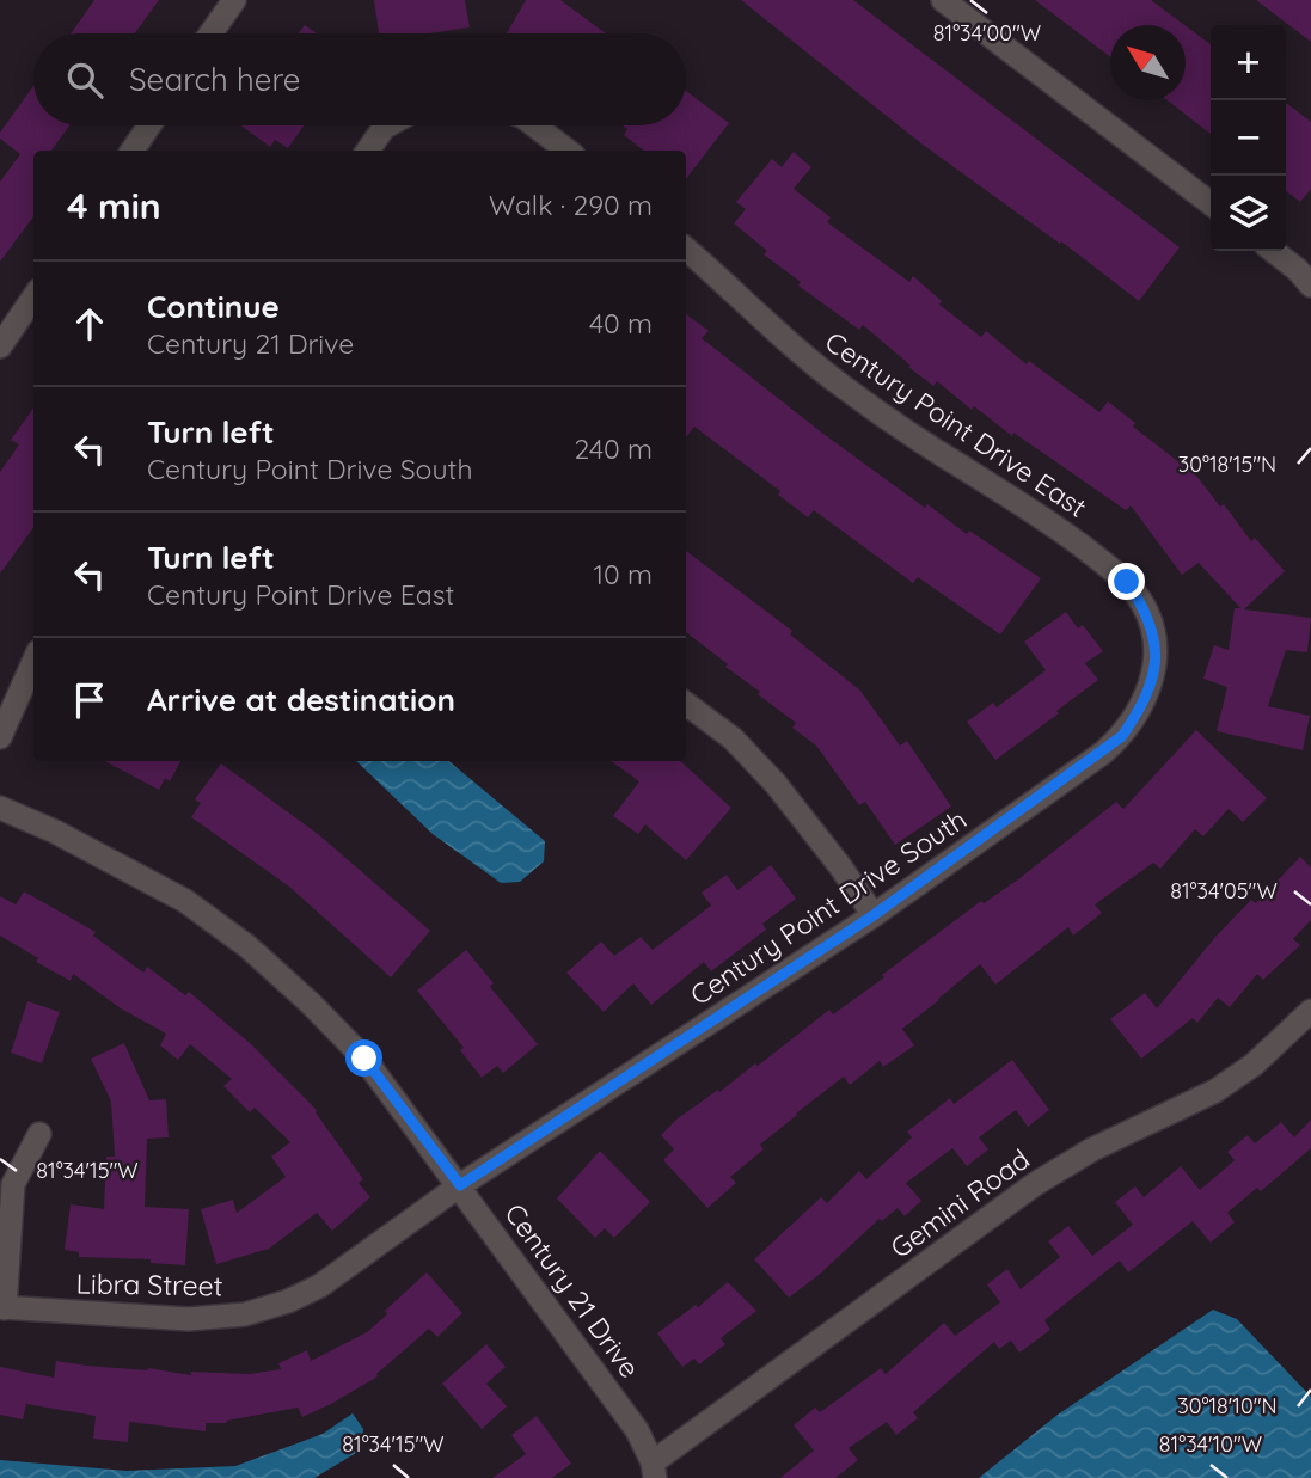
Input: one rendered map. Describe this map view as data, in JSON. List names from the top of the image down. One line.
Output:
{"streets":{"street":["Century Point Drive East","Century Point Drive South","Gemini Road","Libra Street","Century 21 Drive"]},"crossings":[["Century Point Drive East","Century Point Drive South"],["Century Point Drive South","Libra Street"],["Century Point Drive South","Century 21 Drive"],["Gemini Road","Century 21 Drive"],["Libra Street","Century 21 Drive"]],"north":"top left","page":{"map_buttons":["+","−"],"search":"Search here","heading":["4 min","Walk · 290 m"],"list":[["Continue","Century 21 Drive","40 m"],["Turn left","Century Point Drive South","240 m"],["Turn left","Century Point Drive East","10 m"],"Arrive at destination"]},"coordinates":["81°34'00\"W","30°18'15\"N","81°34'05\"W","81°34'15\"W","30°18'10\"N","81°34'10\"W"]}
